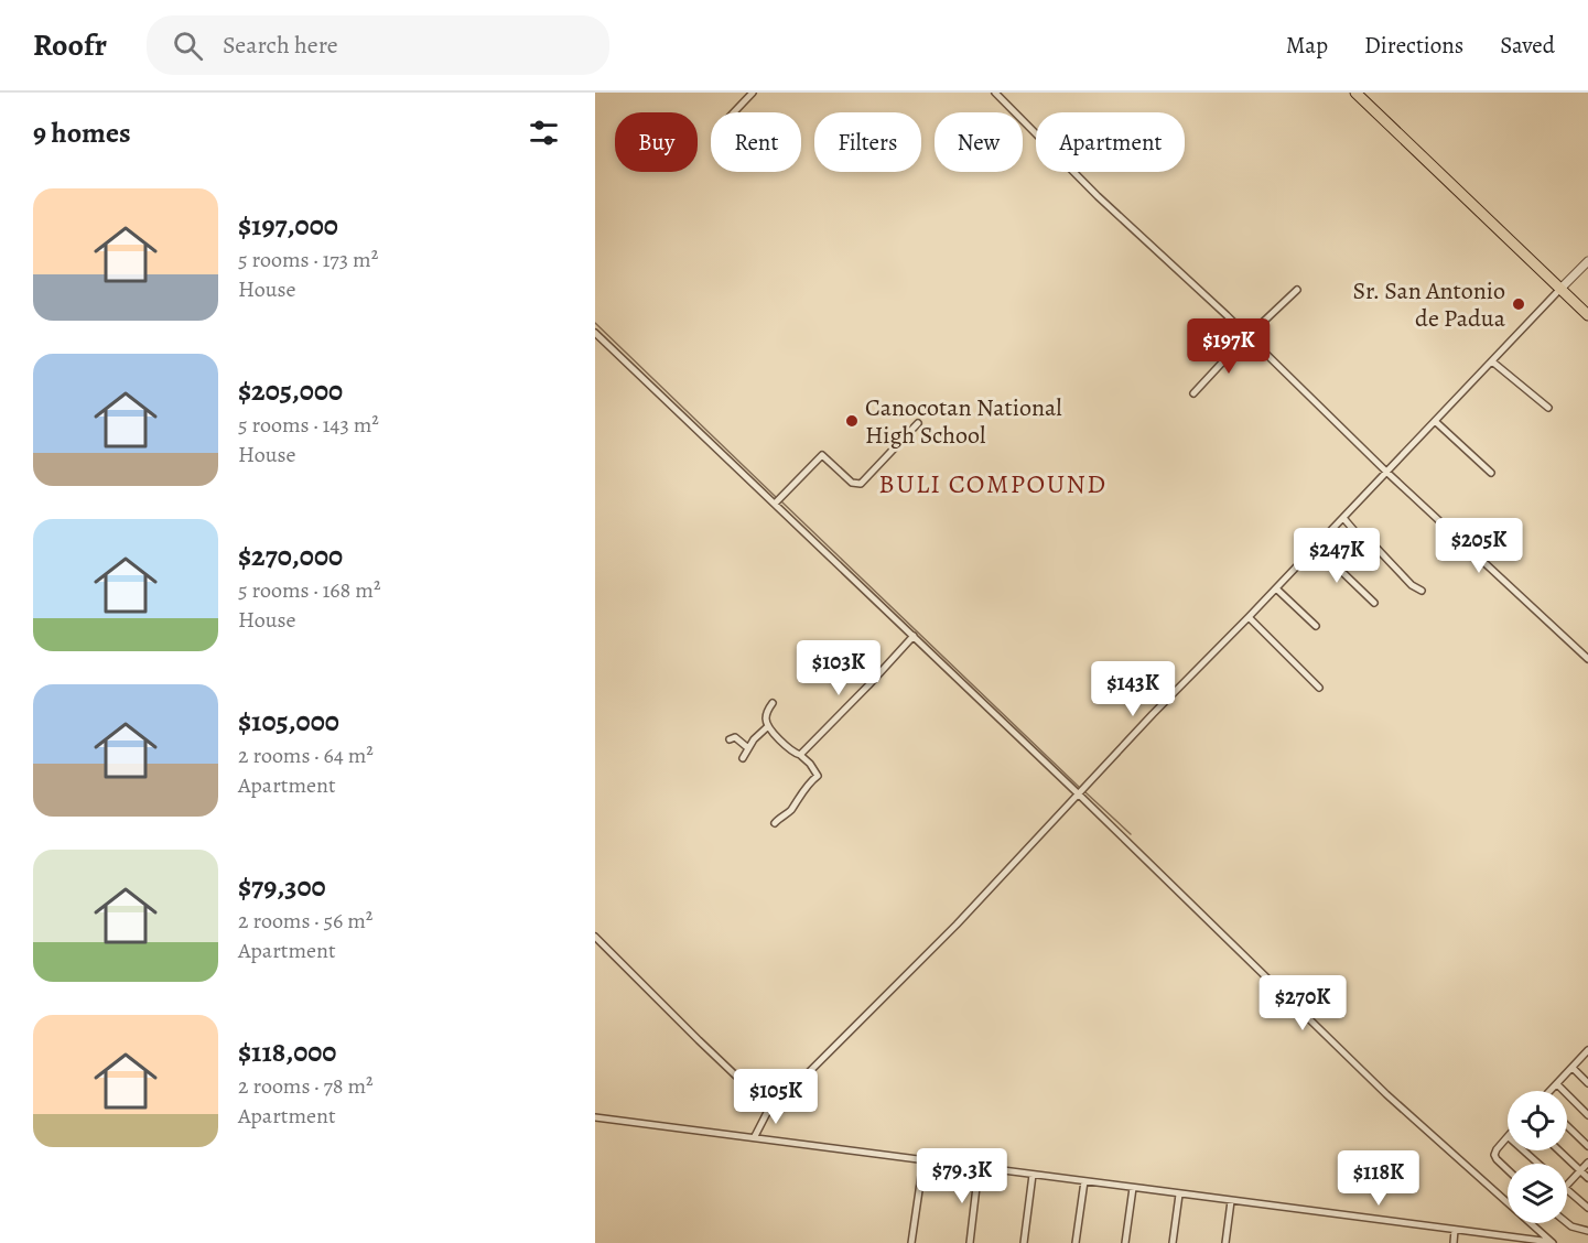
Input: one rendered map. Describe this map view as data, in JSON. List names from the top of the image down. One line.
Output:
{"districts":["BULI COMPOUND"],"places":["Sr. San Antonio de Padua","Canocotan National High School"],"page":{"header":"Roofr","search":"Search here","nav":["Map","Directions","Saved"],"heading":"9 homes","chip":["Buy","Rent","Filters","New","Apartment"],"list":[{"name":"$197,000","note":"5 rooms · 173 m² · House"},{"name":"$205,000","note":"5 rooms · 143 m² · House"},{"name":"$270,000","note":"5 rooms · 168 m² · House"},{"name":"$105,000","note":"2 rooms · 64 m² · Apartment"},{"name":"$79,300","note":"2 rooms · 56 m² · Apartment"},{"name":"$118,000","note":"2 rooms · 78 m² · Apartment"}],"price":["$197K","$205K","$247K","$103K","$143K","$270K","$105K","$79.3K","$118K"]}}
